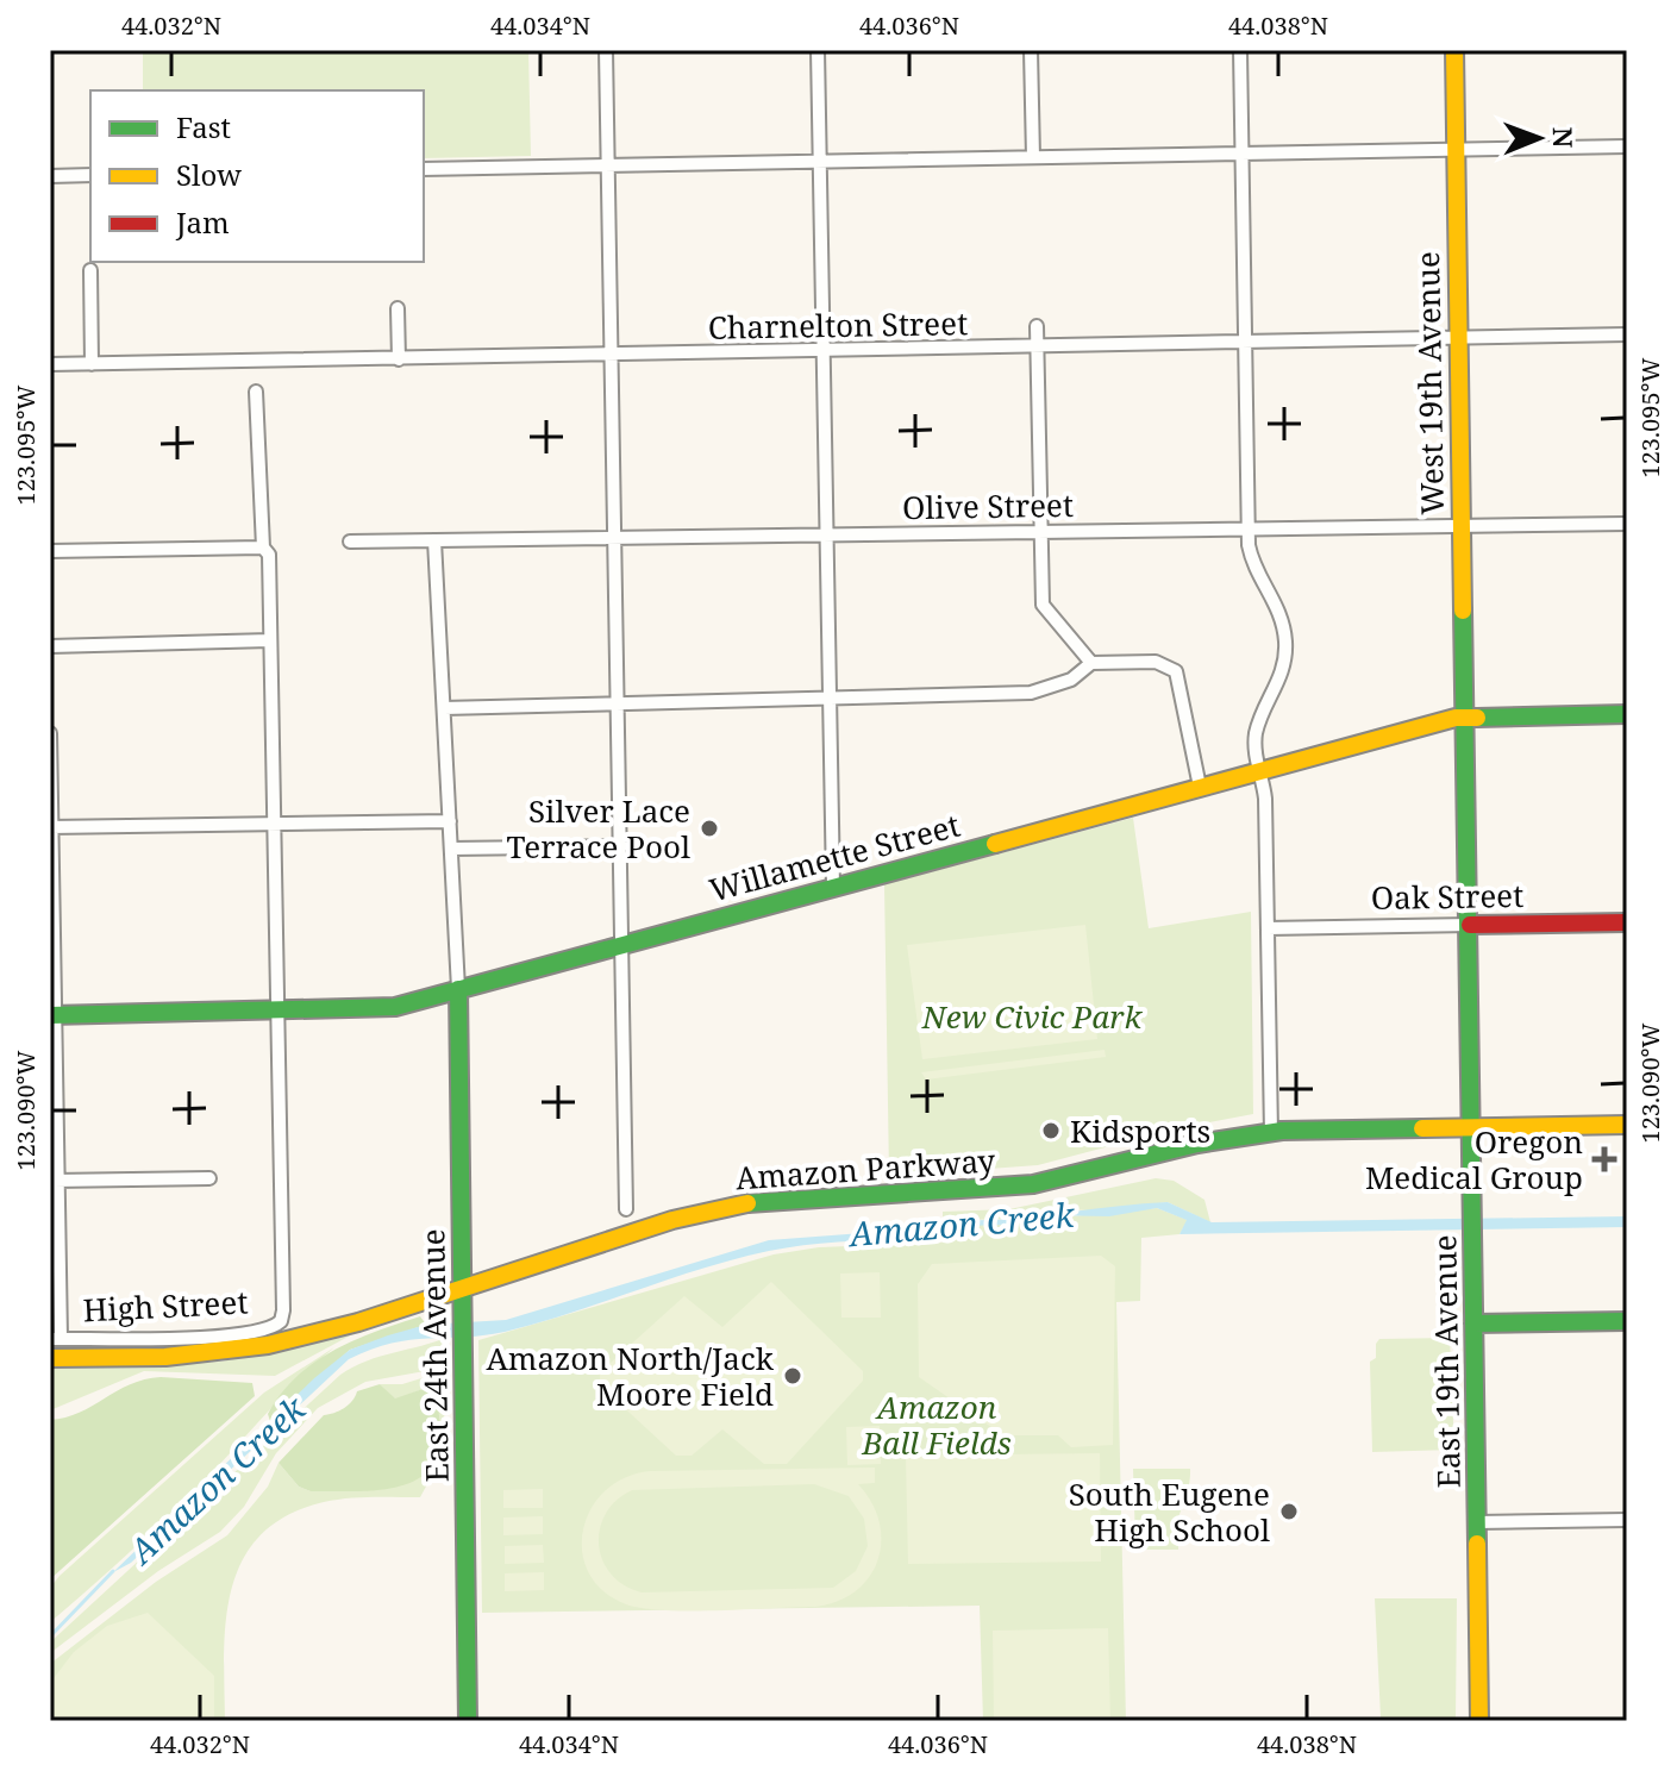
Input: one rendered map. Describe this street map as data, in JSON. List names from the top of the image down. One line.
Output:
{"streets":{"main road":["West 19th Avenue","Willamette Street","Oak Street","Amazon Parkway","East 24th Avenue","East 19th Avenue"],"street":["Charnelton Street","Olive Street","High Street"]},"crossings":[["Charnelton Street","West 19th Avenue"],["West 19th Avenue","Olive Street"],["West 19th Avenue","Willamette Street"],["West 19th Avenue","East 19th Avenue"],["Willamette Street","High Street"],["Willamette Street","East 24th Avenue"],["Willamette Street","East 19th Avenue"],["Oak Street","East 19th Avenue"],["Amazon Parkway","East 24th Avenue"],["Amazon Parkway","East 19th Avenue"]],"water":["Amazon Creek"],"parks":["New Civic Park","Amazon Ball Fields"],"places":{"other":["Silver Lace Terrace Pool","Kidsports","Amazon North/Jack Moore Field","South Eugene High School"],"health":["Oregon Medical Group"]},"legend":["Fast","Slow","Jam"],"north":"right","coordinates":["44.032°N","44.034°N","44.036°N","44.038°N","123.095°W","123.090°W"]}
